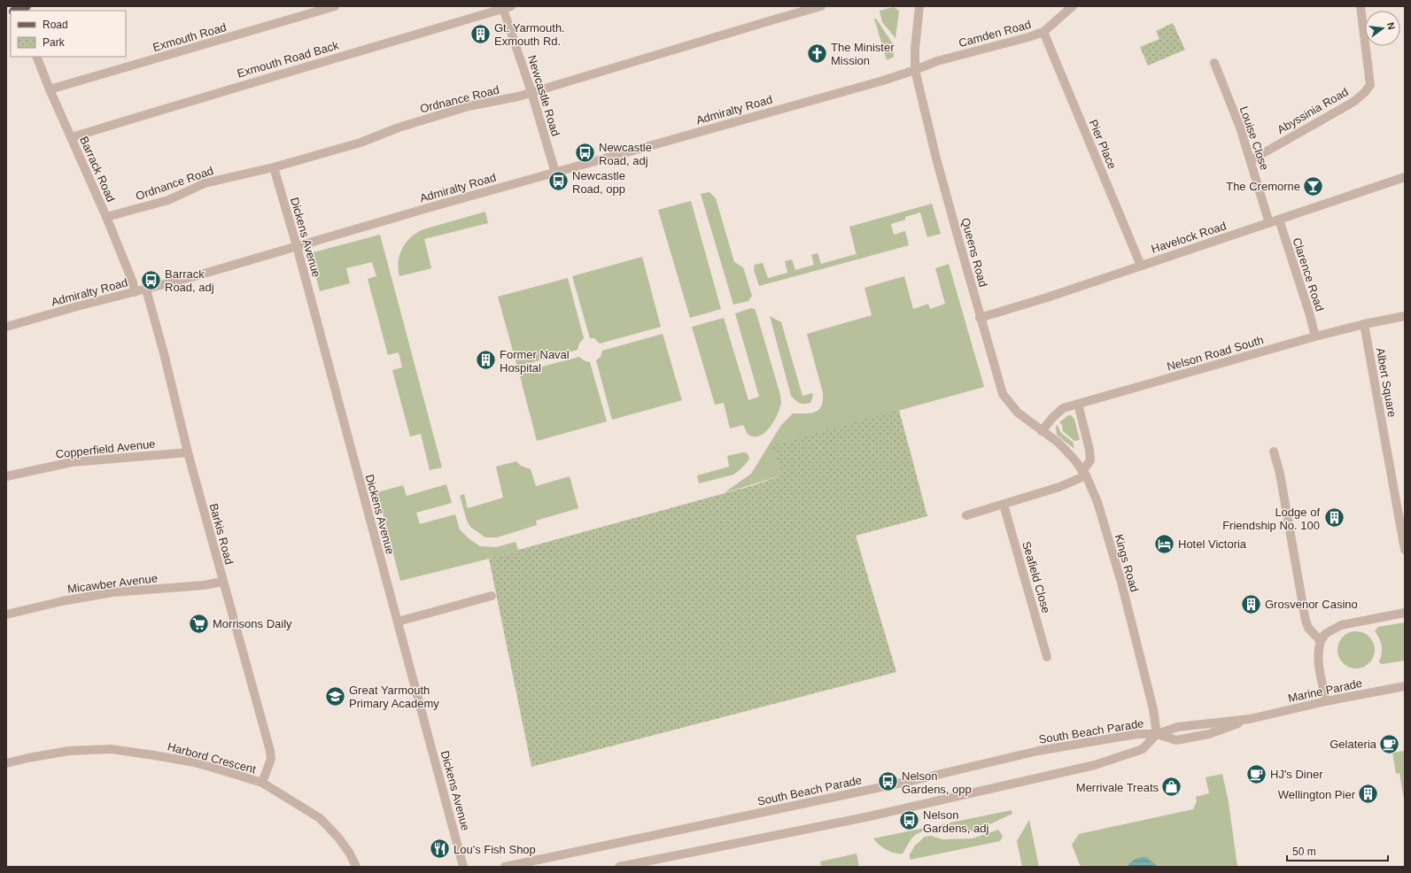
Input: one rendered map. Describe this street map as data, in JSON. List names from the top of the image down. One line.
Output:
{"streets":{"street":["Camden Road","Exmouth Road","Exmouth Road Back","Newcastle Road","Ordnance Road","Admiralty Road","Abyssinia Road","Louise Close","Pier Place","Barrack Road","Dickens Avenue","Havelock Road","Queens Road","Clarence Road","Nelson Road South","Albert Square","Copperfield Avenue","Barkis Road","Kings Road","Seafield Close","Micawber Avenue","Marine Parade","South Beach Parade","Harbord Crescent"]},"crossings":[["Camden Road","Admiralty Road"],["Camden Road","Pier Place"],["Camden Road","Queens Road"],["Exmouth Road","Barrack Road"],["Exmouth Road Back","Newcastle Road"],["Exmouth Road Back","Barrack Road"],["Newcastle Road","Ordnance Road"],["Newcastle Road","Admiralty Road"],["Ordnance Road","Barrack Road"],["Ordnance Road","Dickens Avenue"],["Admiralty Road","Barrack Road"],["Admiralty Road","Dickens Avenue"],["Admiralty Road","Queens Road"],["Admiralty Road","Barkis Road"],["Abyssinia Road","Louise Close"],["Louise Close","Havelock Road"],["Pier Place","Havelock Road"],["Havelock Road","Queens Road"],["Havelock Road","Clarence Road"],["Queens Road","Nelson Road South"],["Queens Road","Kings Road"],["Clarence Road","Nelson Road South"],["Nelson Road South","Albert Square"],["Copperfield Avenue","Barkis Road"],["Barkis Road","Micawber Avenue"],["Barkis Road","Harbord Crescent"],["Kings Road","Marine Parade"],["Kings Road","South Beach Parade"],["Marine Parade","South Beach Parade"]],"places":{"building":["Gt. Yarmouth. Exmouth Rd.","Former Naval Hospital","Lodge of Friendship No. 100","Grosvenor Casino","Wellington Pier"],"church":["The Minister Mission"],"bus stop":["Newcastle Road, adj","Newcastle Road, opp","Barrack Road, adj","Nelson Gardens, opp","Nelson Gardens, adj"],"bar":["The Cremorne"],"hotel":["Hotel Victoria"],"supermarket":["Morrisons Daily"],"school or university":["Great Yarmouth Primary Academy"],"cafe":["Gelateria","HJ's Diner"],"shop":["Merrivale Treats"],"restaurant":["Lou's Fish Shop"]},"legend":["Road","Park"],"scale_bar":"50 m","north":"right"}
